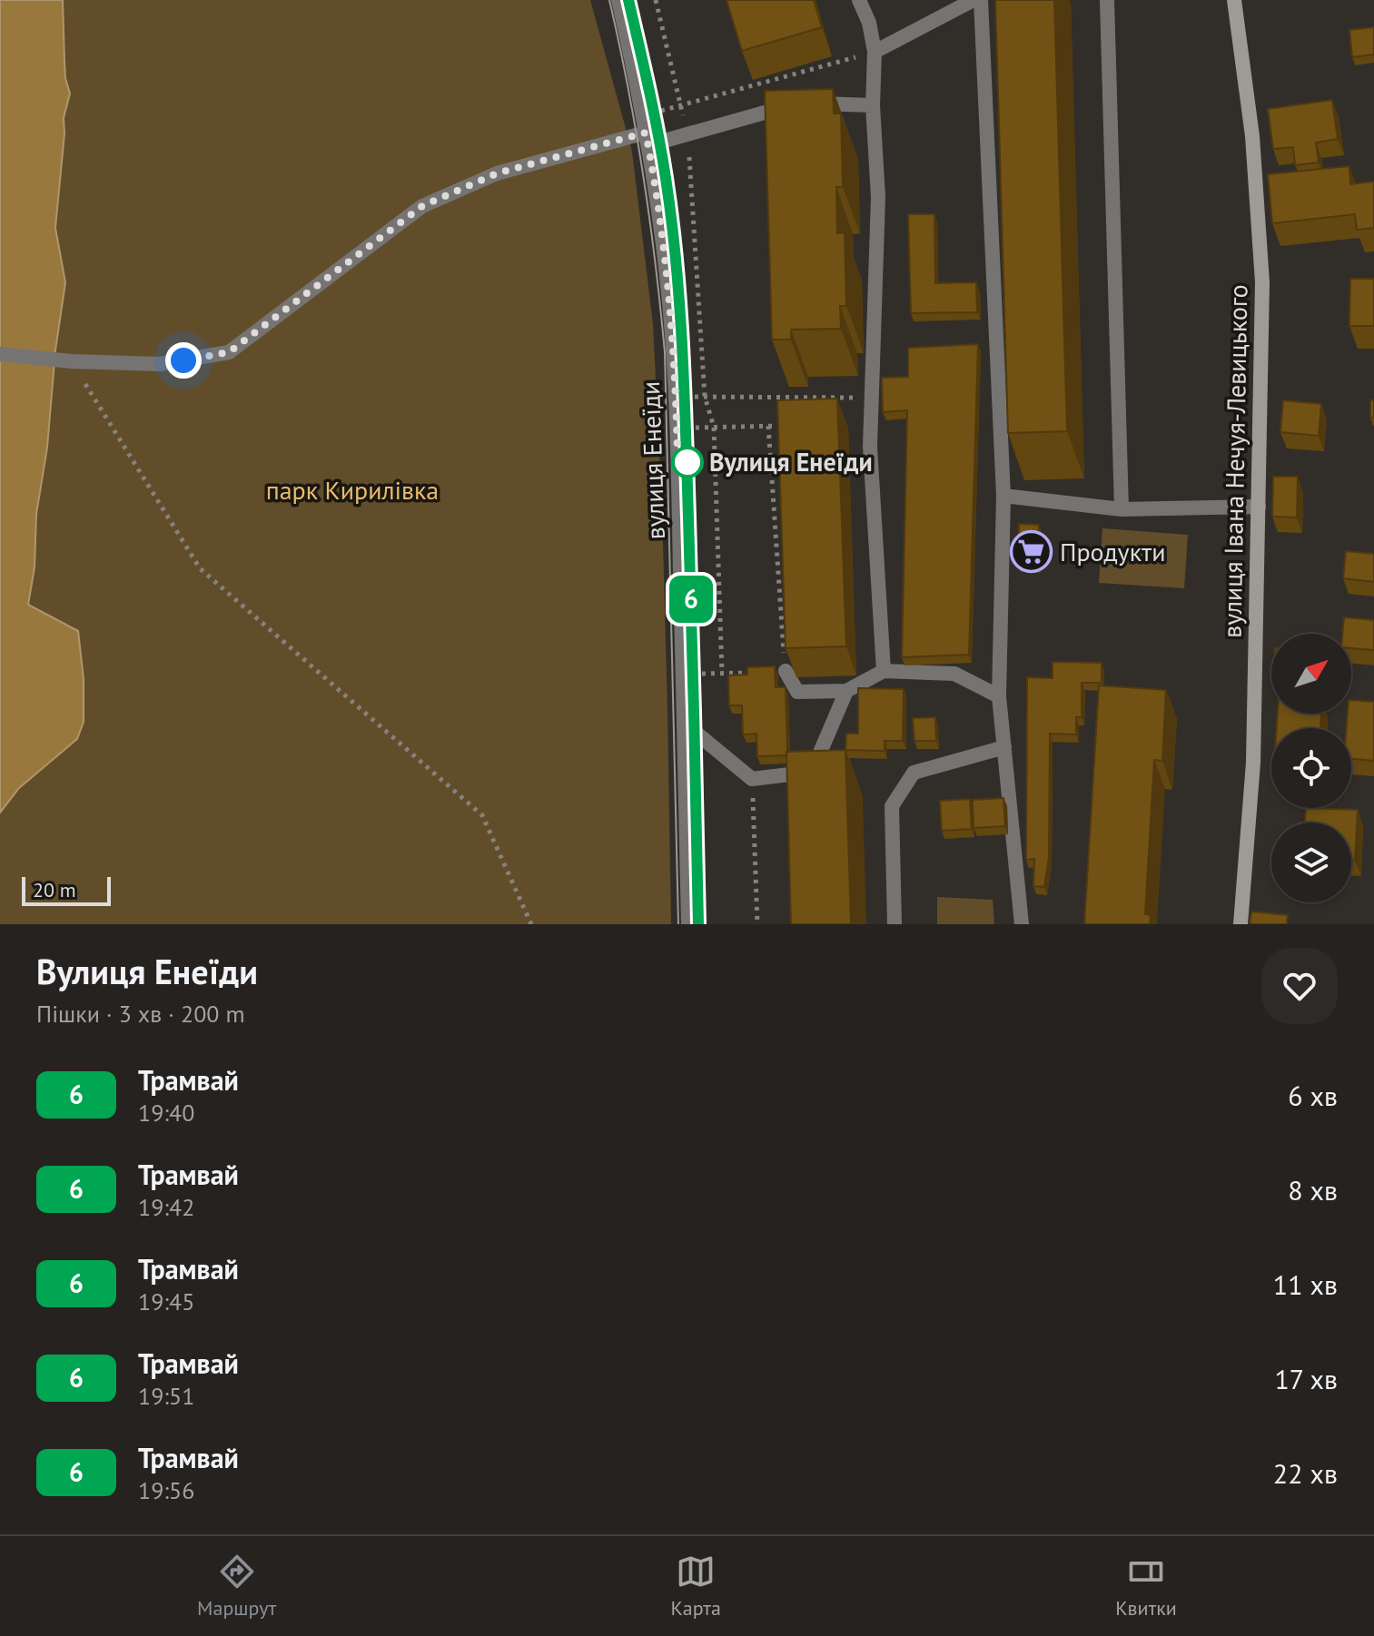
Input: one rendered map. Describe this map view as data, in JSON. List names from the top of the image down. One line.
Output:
{"streets":{"street":["вулиця Енеїди","вулиця Івана Нечуя-Левицького"]},"parks":["парк Кирилівка"],"places":{"other":["Вулиця Енеїди"],"supermarket":["Продукти"]},"lines":["tram line 6"],"scale_bar":"20 m","north":"top right","page":{"on_map":"6","scale":"20 m","heading":["Вулиця Енеїди","Пішки · 3 хв · 200 m"],"list":[{"mark":"6","name":"Трамвай","note":"19:40","value":"6 хв"},{"mark":"6","name":"Трамвай","note":"19:42","value":"8 хв"},{"mark":"6","name":"Трамвай","note":"19:45","value":"11 хв"},{"mark":"6","name":"Трамвай","note":"19:51","value":"17 хв"},{"mark":"6","name":"Трамвай","note":"19:56","value":"22 хв"}],"tabs":["Маршрут","Карта","Квитки"]}}
